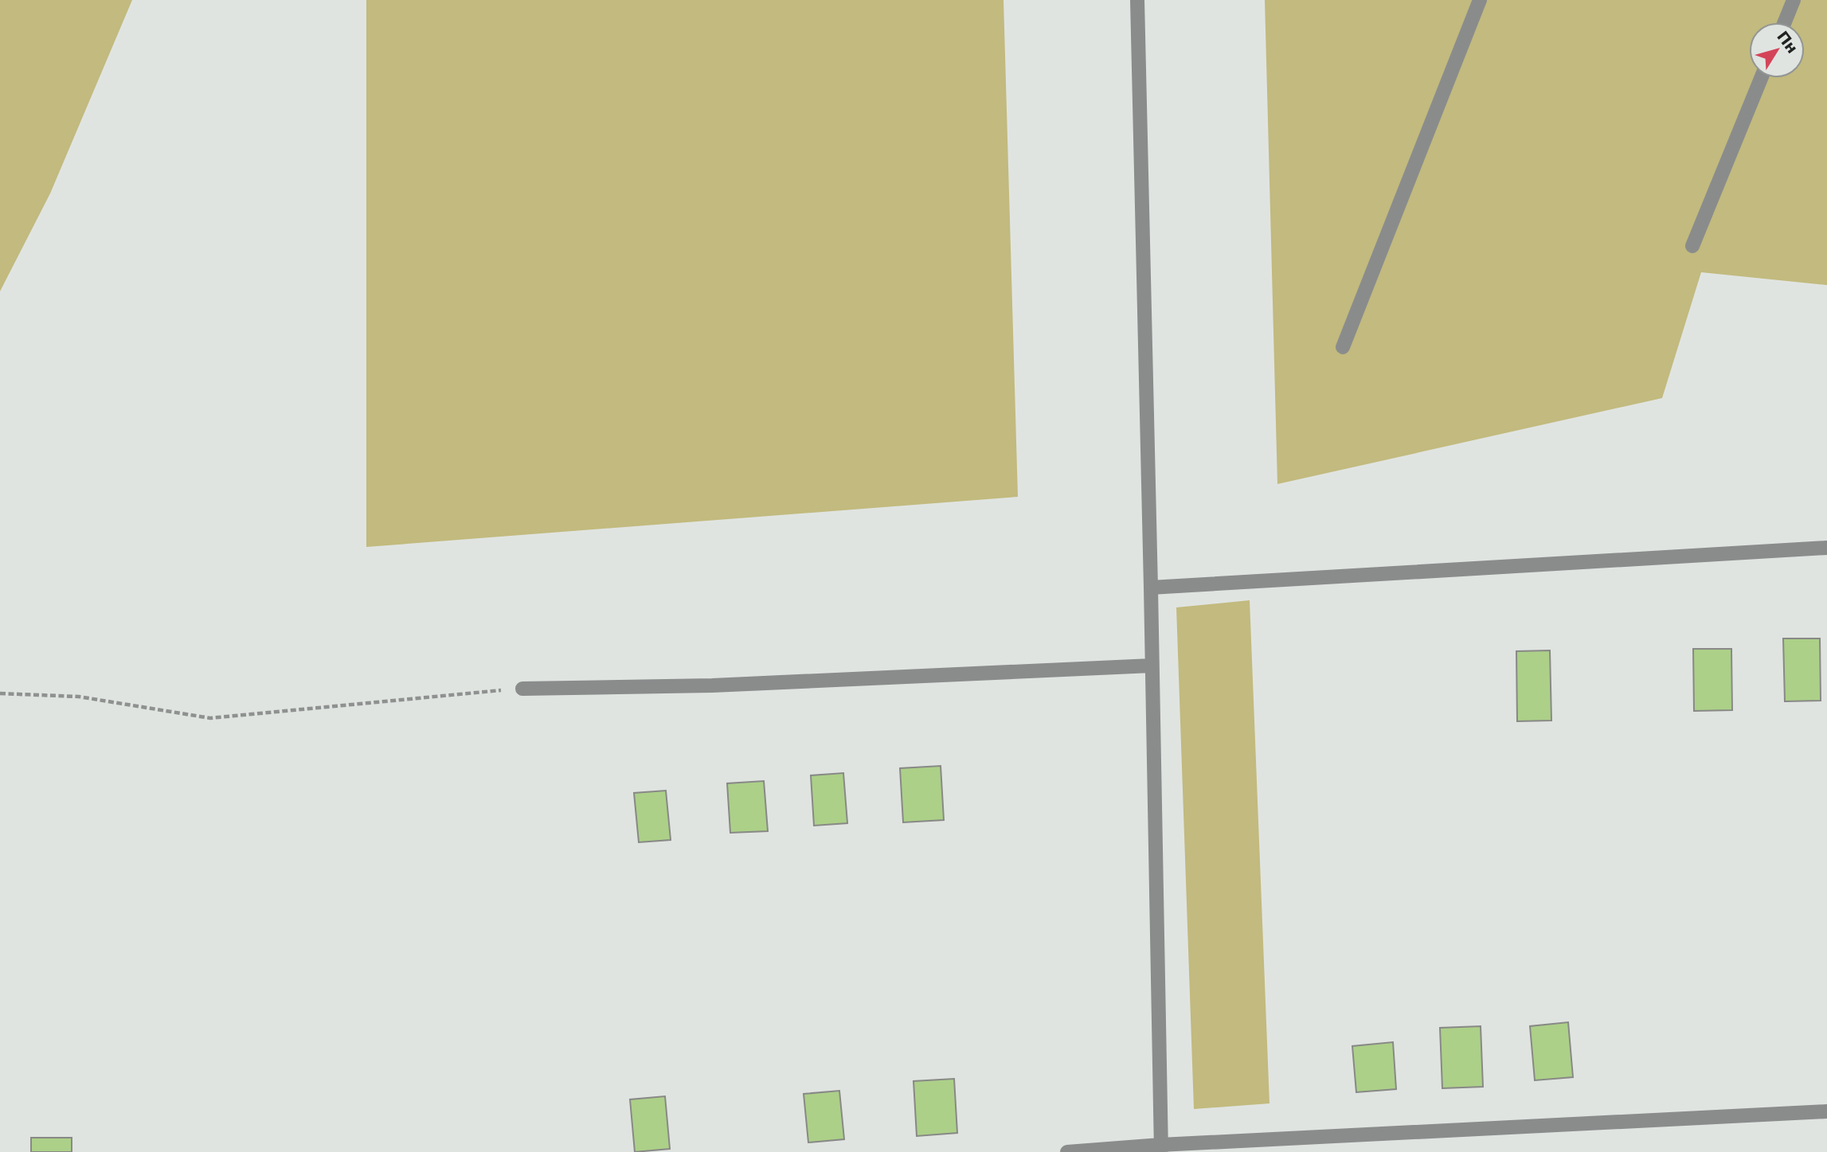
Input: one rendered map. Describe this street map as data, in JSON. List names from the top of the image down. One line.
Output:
{"north":"top right"}
